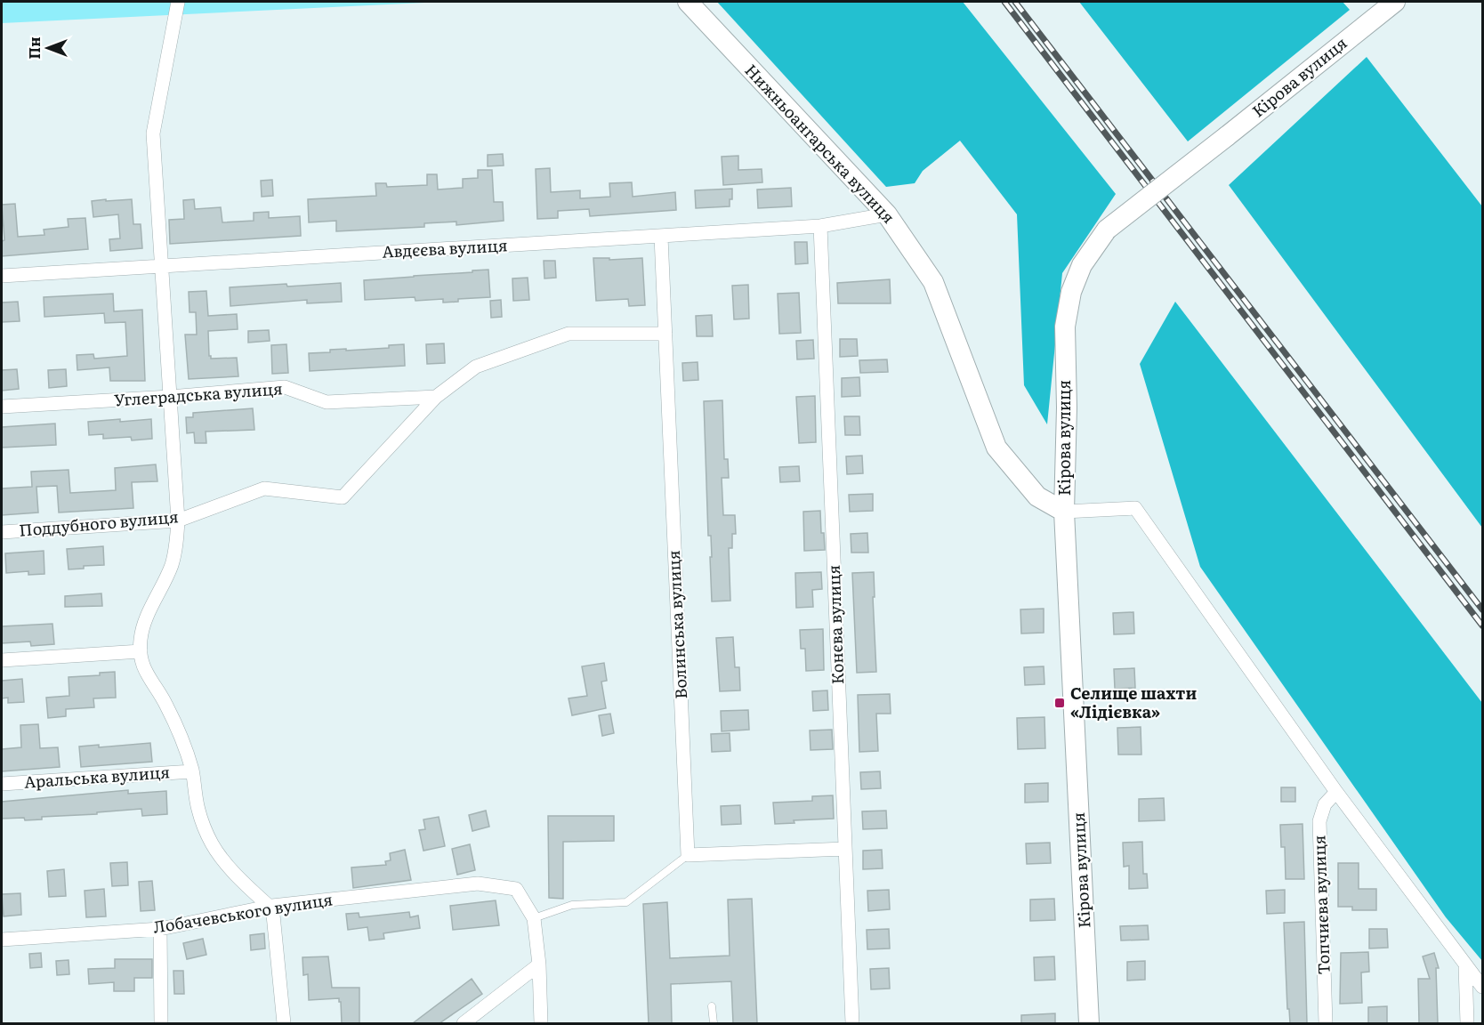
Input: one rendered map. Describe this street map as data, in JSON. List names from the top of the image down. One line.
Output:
{"streets":{"main road":["Кірова вулиця","Нижньоангарська вулиця"],"street":["Авдєєва вулиця","Углеградська вулиця","Поддубного вулиця","Волинська вулиця","Конєва вулиця","Аральська вулиця","Топчиєва вулиця","Лобачевського вулиця"]},"crossings":[["Кірова вулиця","Нижньоангарська вулиця"],["Нижньоангарська вулиця","Авдєєва вулиця"],["Авдєєва вулиця","Волинська вулиця"],["Авдєєва вулиця","Конєва вулиця"],["Углеградська вулиця","Поддубного вулиця"]],"places":{"transit":["Селище шахти «Лідієвка»"]},"north":"left"}
